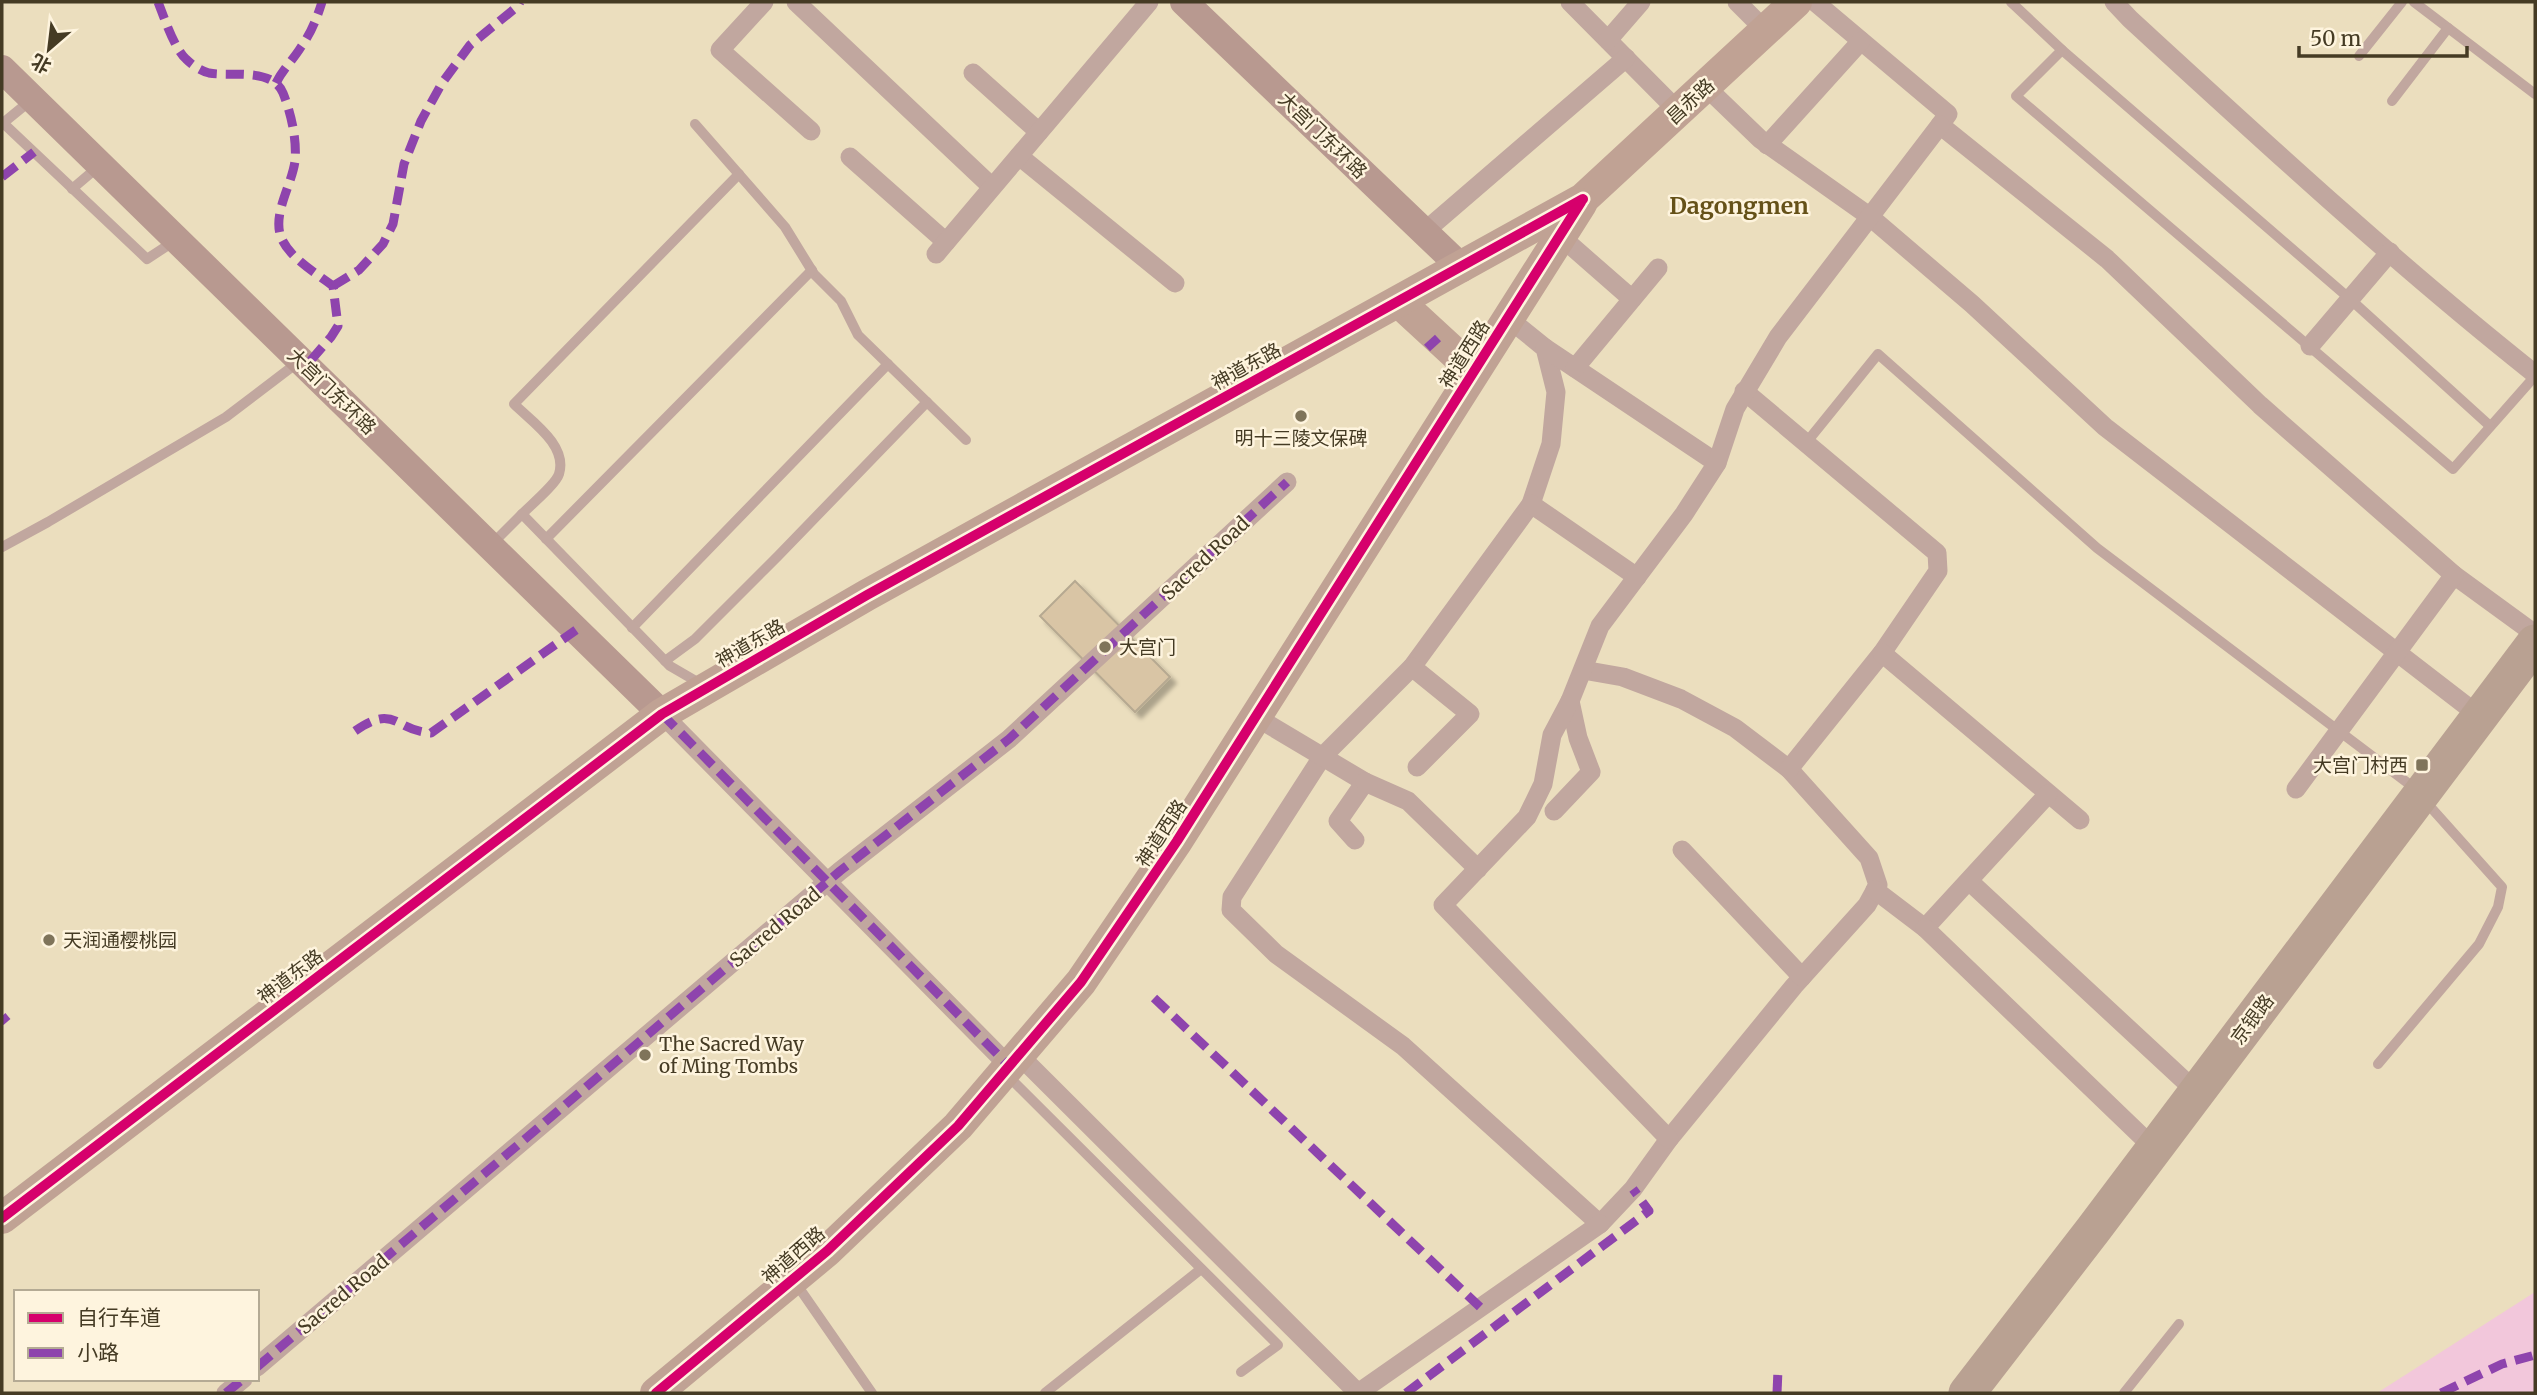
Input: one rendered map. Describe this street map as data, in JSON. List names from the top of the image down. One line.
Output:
{"streets":{"highway":["京银路"],"main road":["昌赤路","神道西路","神道东路"],"street":["大宫门东环路","Sacred Road"]},"crossings":[["昌赤路","神道西路"],["昌赤路","神道东路"],["大宫门东环路","神道东路"],["神道西路","神道东路"]],"districts":["Dagongmen"],"places":{"other":["明十三陵文保碑","大宫门","天润通樱桃园","The Sacred Way of Ming Tombs"],"transit":["大宫门村西"]},"legend":["自行车道","小路"],"scale_bar":"50 m","north":"bottom left"}
